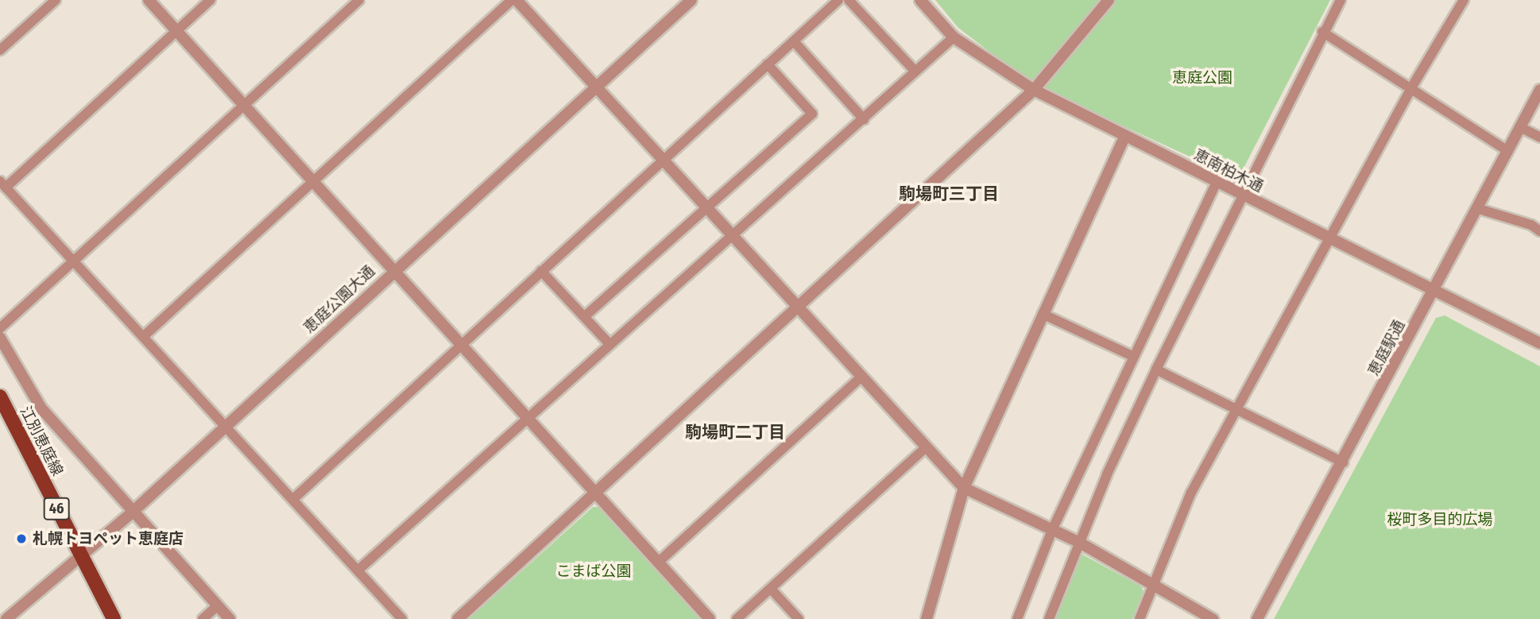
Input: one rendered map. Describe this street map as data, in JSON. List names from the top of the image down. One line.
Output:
{"streets":{"main road":["江別恵庭線","46"],"street":["恵南柏木通","恵庭公園大通","恵庭駅通"]},"crossings":[["恵南柏木通","恵庭駅通"],["恵庭公園大通","江別恵庭線"]],"districts":["駒場町三丁目","駒場町二丁目"],"parks":["恵庭公園","桜町多目的広場","こまば公園"],"places":["札幌トヨペット恵庭店"]}
